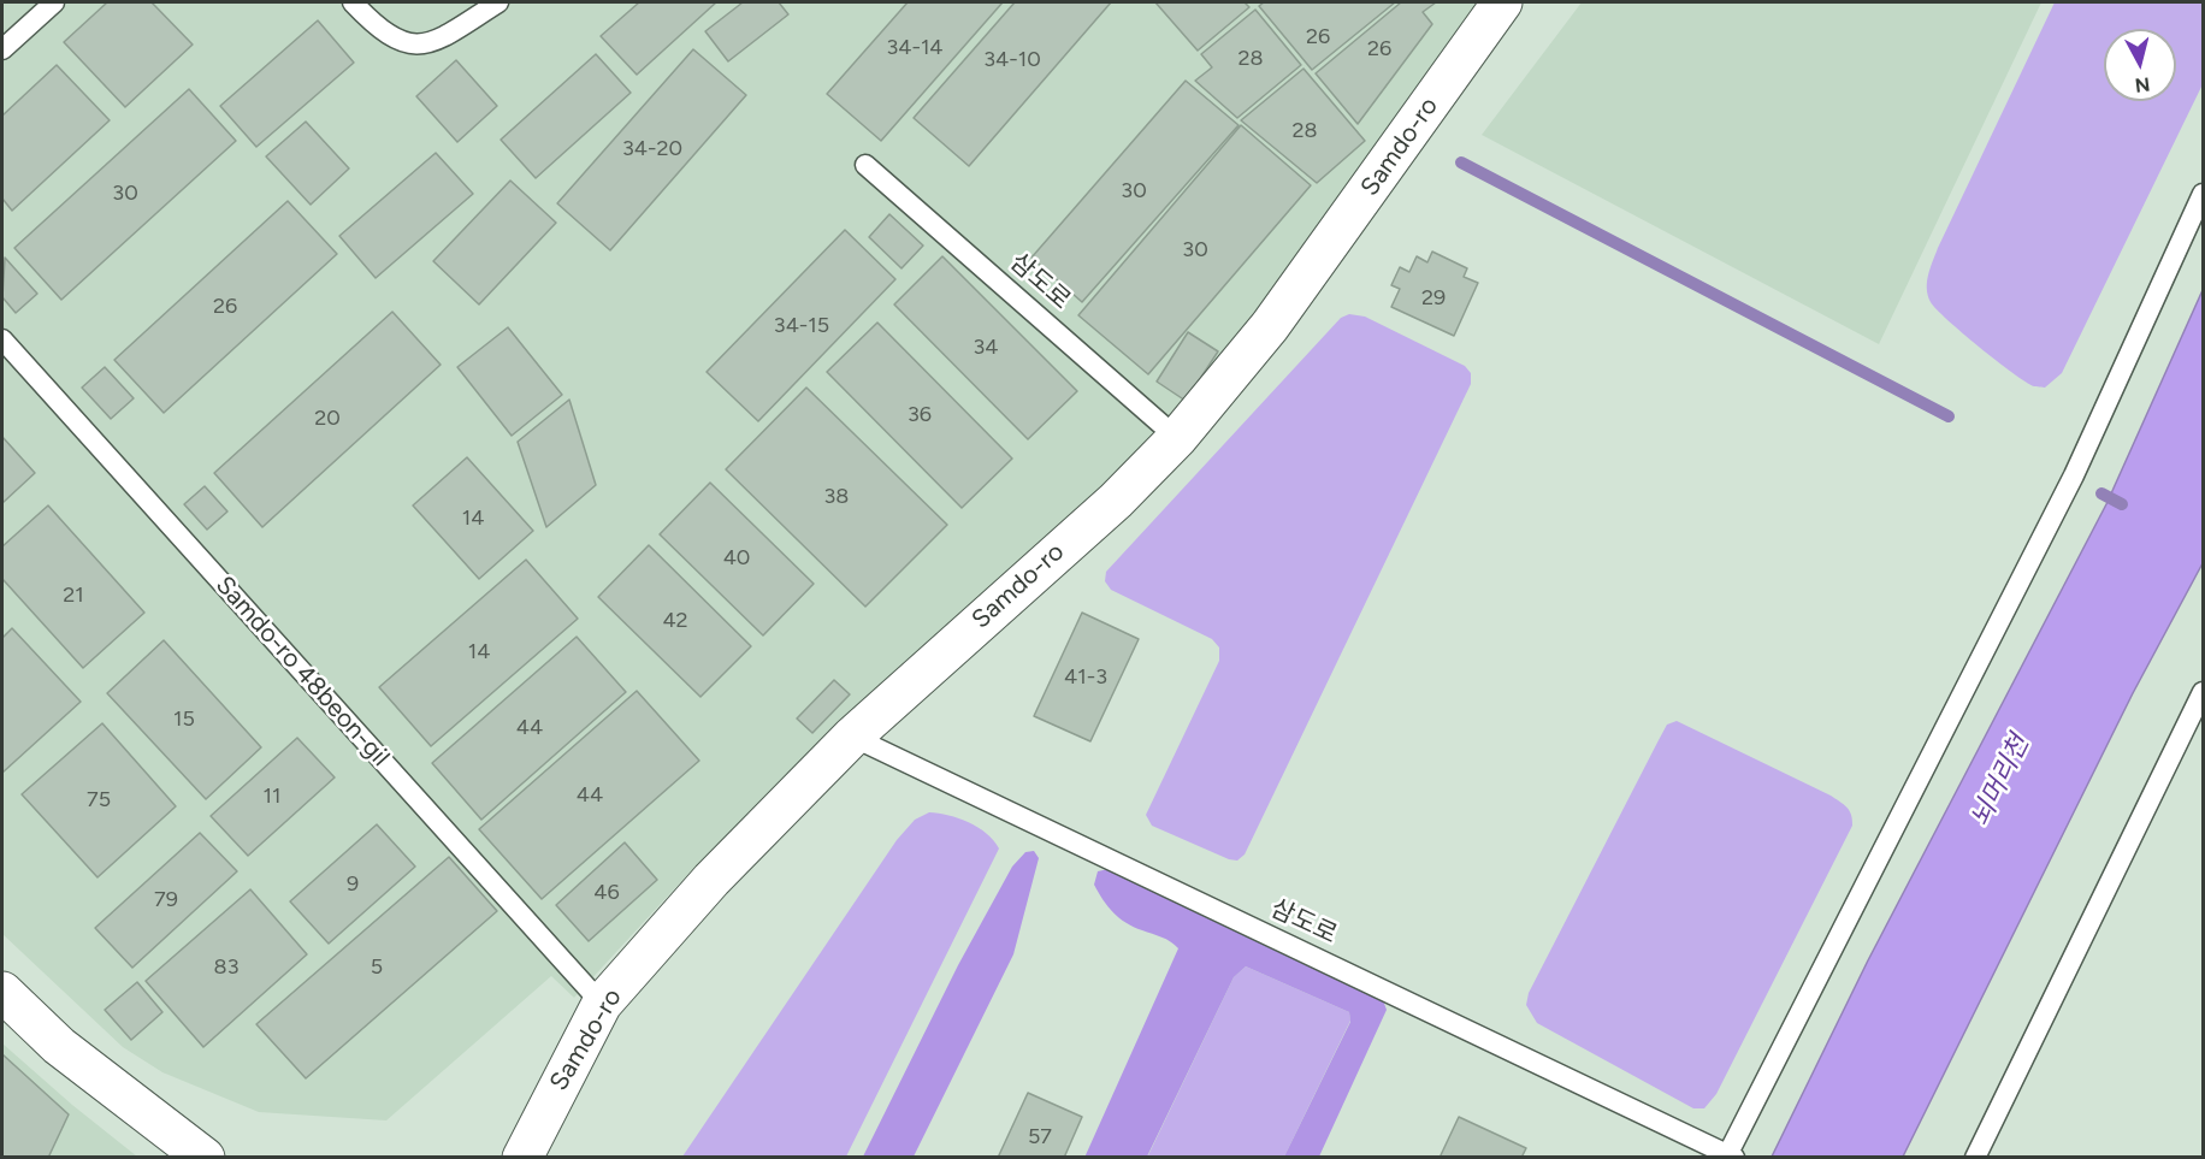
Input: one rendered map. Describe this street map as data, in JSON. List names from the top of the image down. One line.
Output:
{"streets":{"street":["Samdo-ro"],"lane":["삼도로","Samdo-ro 48beon-gil"]},"crossings":[["Samdo-ro","삼도로"],["Samdo-ro","Samdo-ro 48beon-gil"]],"water":["뇌머리천"],"house_numbers":["26","34-14","26","28","34-10","28","34-20","30","30","30","29","26","34-15","34","36","20","38","14","40","21","42","14","41-3","15","44","44","11","75","9","46","79","83","5","57"],"north":"bottom"}
